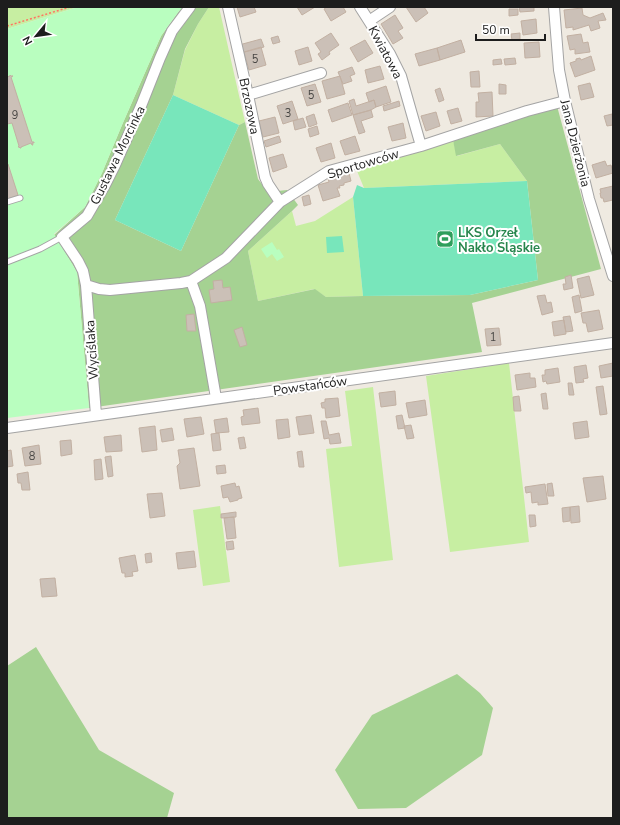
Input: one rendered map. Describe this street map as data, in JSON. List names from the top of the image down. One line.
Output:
{"streets":{"street":["Kwiatowa","Brzozowa","Jana Dzierżonia","Gustawa Morcinka","Sportowców","Wyciślaka","Powstańców"]},"crossings":[["Kwiatowa","Sportowców"],["Brzozowa","Sportowców"],["Jana Dzierżonia","Sportowców"],["Wyciślaka","Powstańców"]],"places":{"sports":["LKS Orzeł Nakło Śląskie"]},"house_numbers":["5","5","3","9","1","8"],"scale_bar":"50 m","north":"bottom left"}
